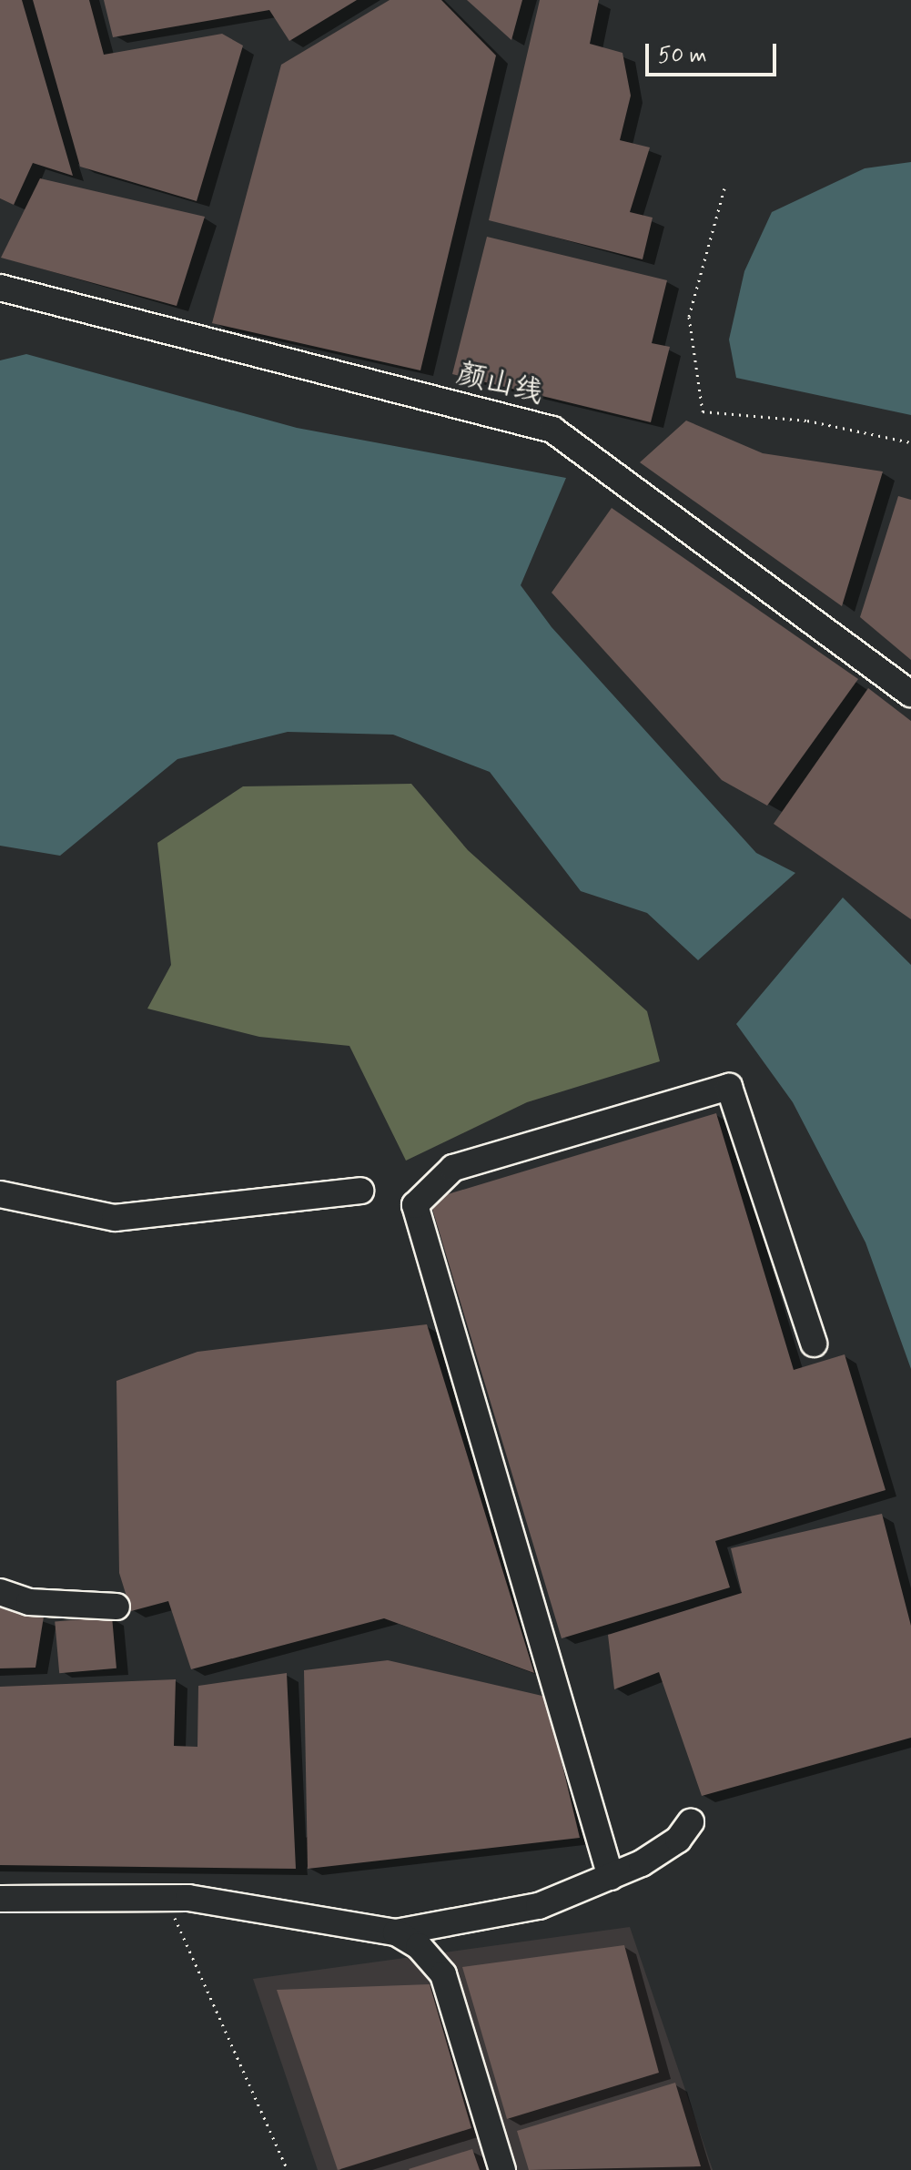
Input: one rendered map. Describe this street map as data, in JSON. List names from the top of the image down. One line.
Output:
{"streets":{"street":["颜山线"]},"scale_bar":"50 m"}
